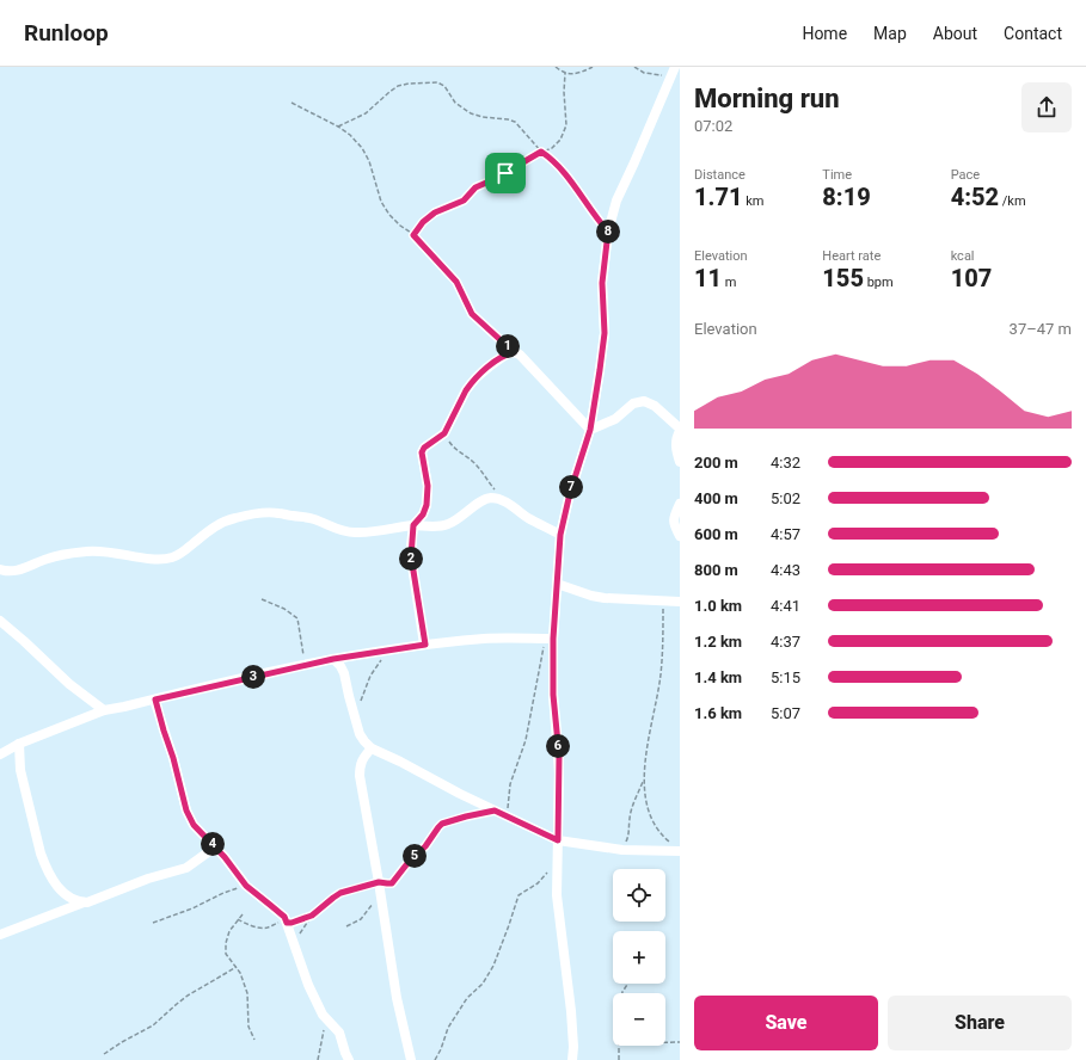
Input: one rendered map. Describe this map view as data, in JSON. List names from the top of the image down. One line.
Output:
{"page":{"header":"Runloop","nav":["Home","Map","About","Contact"],"heading":["Morning run","07:02"],"stats":[["Distance","1.71 km"],["Time","8:19"],["Pace","4:52 /km"],["Elevation","11 m"],["Heart rate","155 bpm"],["kcal","107"]],"pins":["8","1","7","2","3","6","4","5"],"chart":["Elevation","37–47 m"],"list":[{"name":"200 m","note":"4:32"},{"name":"400 m","note":"5:02"},{"name":"600 m","note":"4:57"},{"name":"800 m","note":"4:43"},{"name":"1.0 km","note":"4:41"},{"name":"1.2 km","note":"4:37"},{"name":"1.4 km","note":"5:15"},{"name":"1.6 km","note":"5:07"}],"map_buttons":["+","−"],"buttons":["Save","Share"]}}
